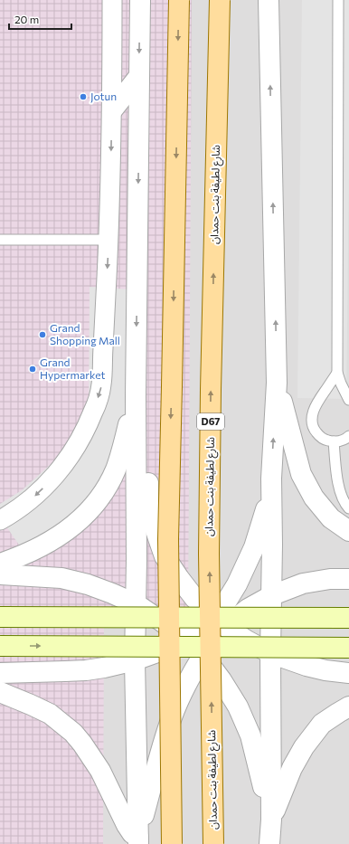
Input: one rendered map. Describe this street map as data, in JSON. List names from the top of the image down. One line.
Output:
{"streets":{"main road":["شارع لطيفة بنت حمدان","D67"]},"places":["Jotun","Grand Shopping Mall","Grand Hypermarket"],"scale_bar":"20 m"}
